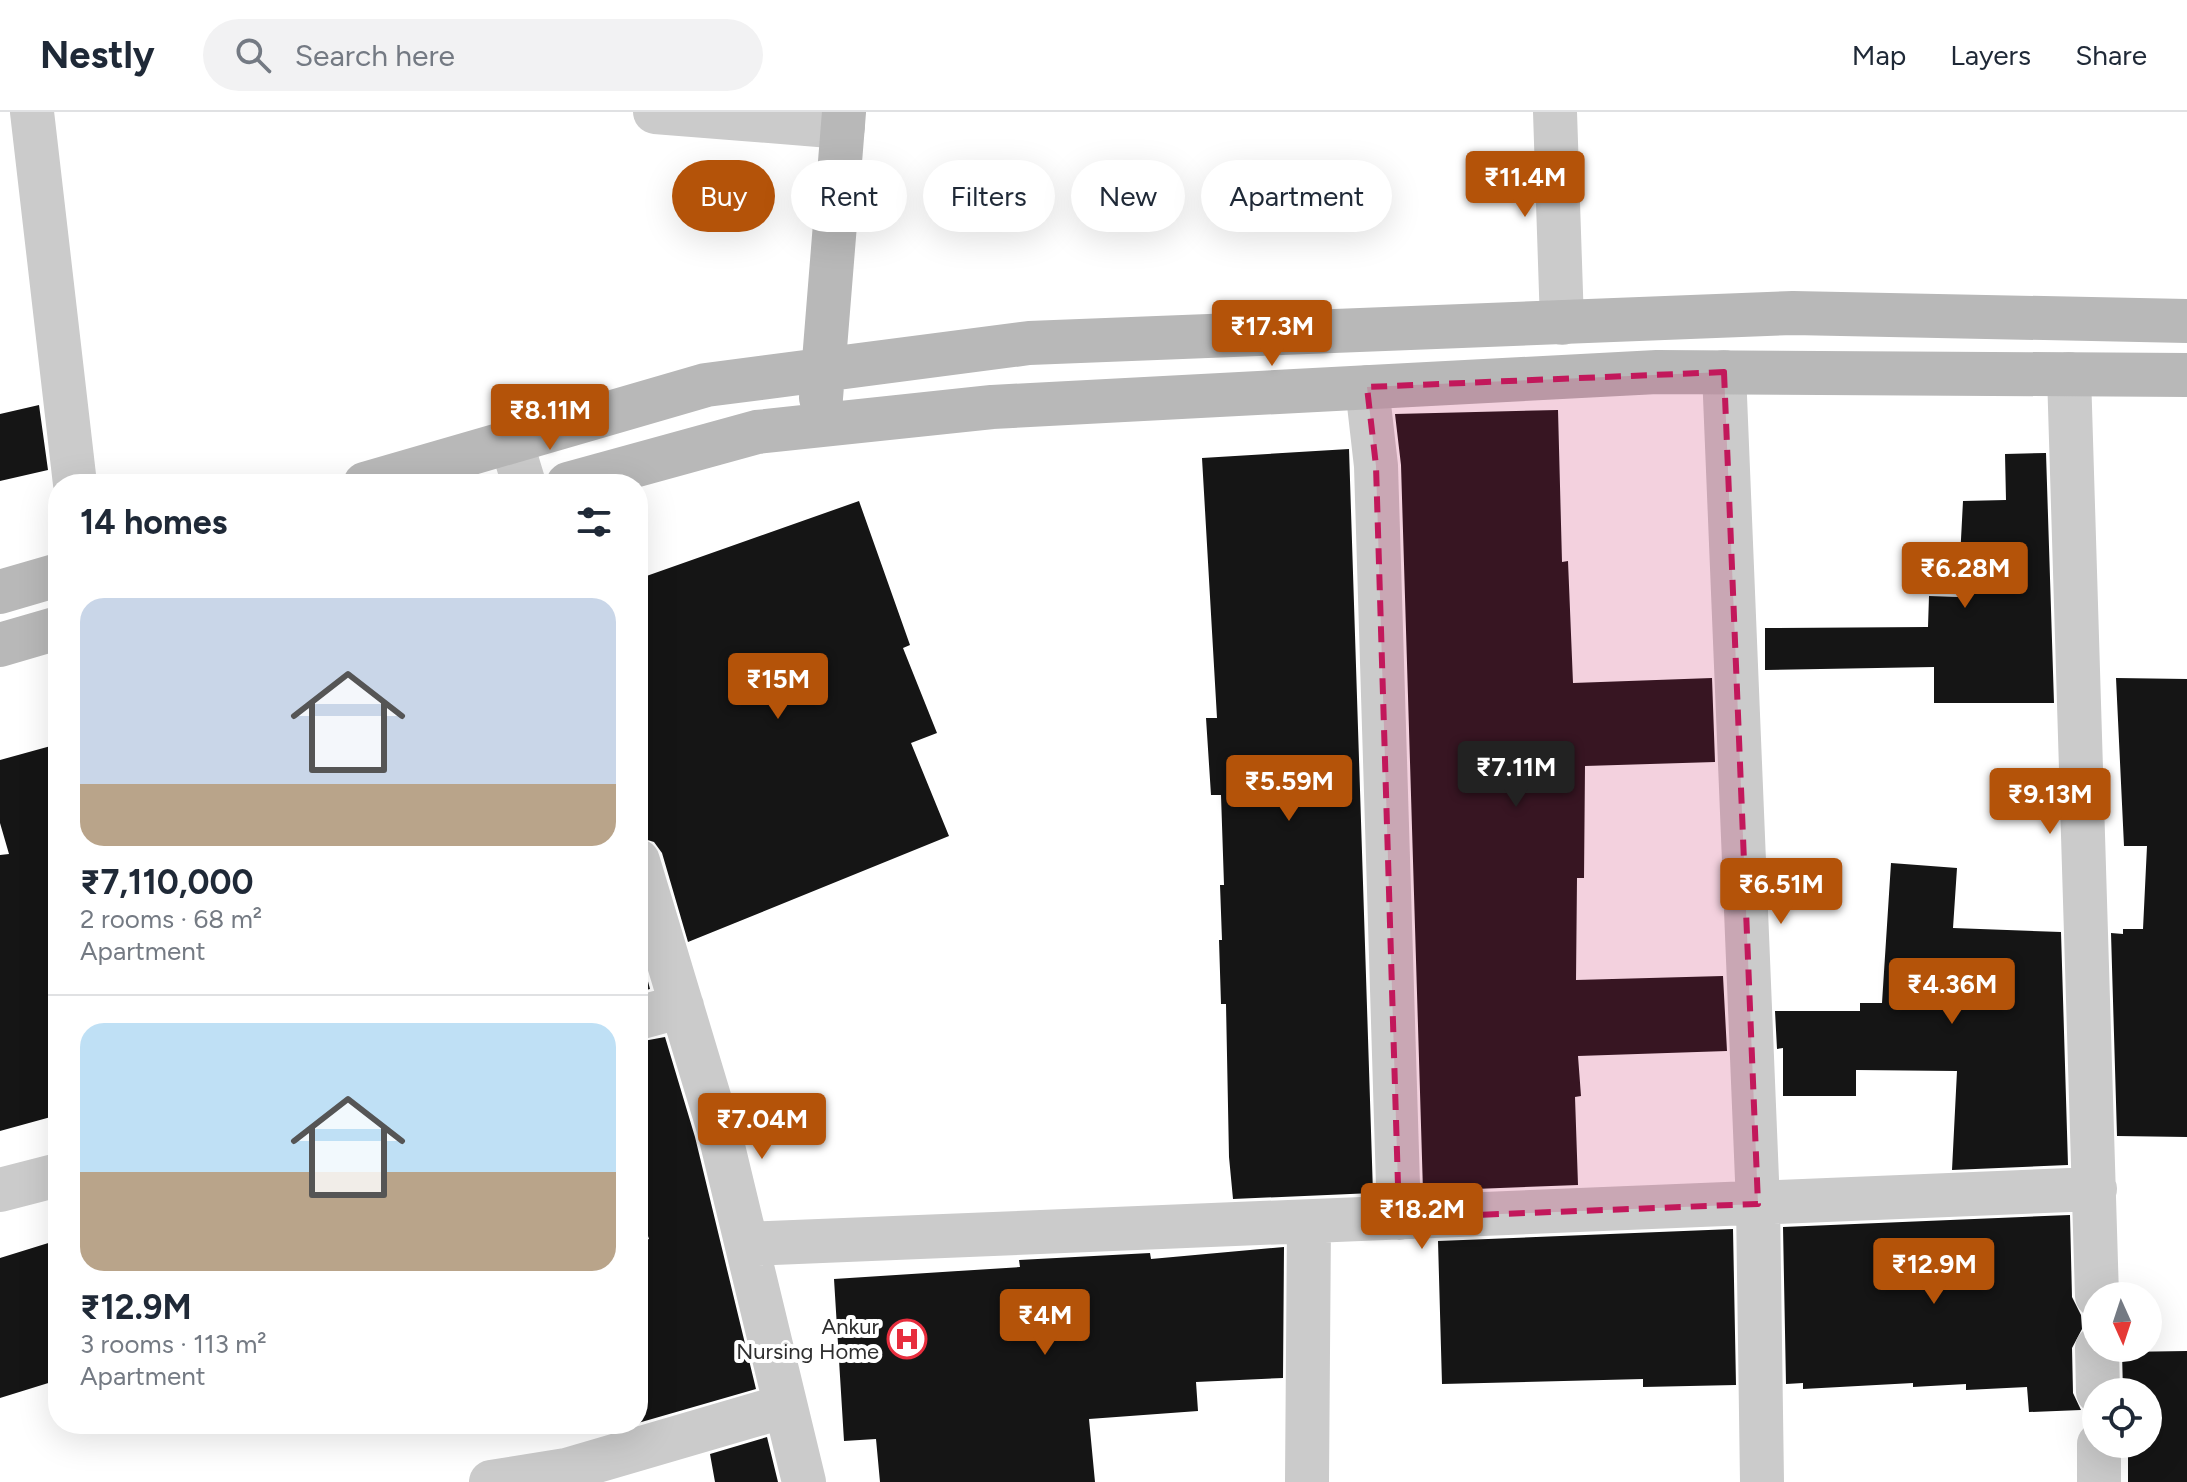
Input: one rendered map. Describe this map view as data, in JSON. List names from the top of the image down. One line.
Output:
{"places":{"hospital":["Ankur Nursing Home"]},"north":"bottom","page":{"header":"Nestly","search":"Search here","nav":["Map","Layers","Share"],"price":["₹11.4M","₹17.3M","₹8.11M","₹6.28M","₹15M","₹7.11M","₹5.59M","₹9.13M","₹6.51M","₹4.36M","₹7.04M","₹18.2M","₹12.9M","₹4M"],"chip":["Buy","Rent","Filters","New","Apartment"],"heading":"14 homes","list":[{"name":"₹7,110,000","note":"2 rooms · 68 m² · Apartment"},{"name":"₹12.9M","note":"3 rooms · 113 m² · Apartment"}]}}
